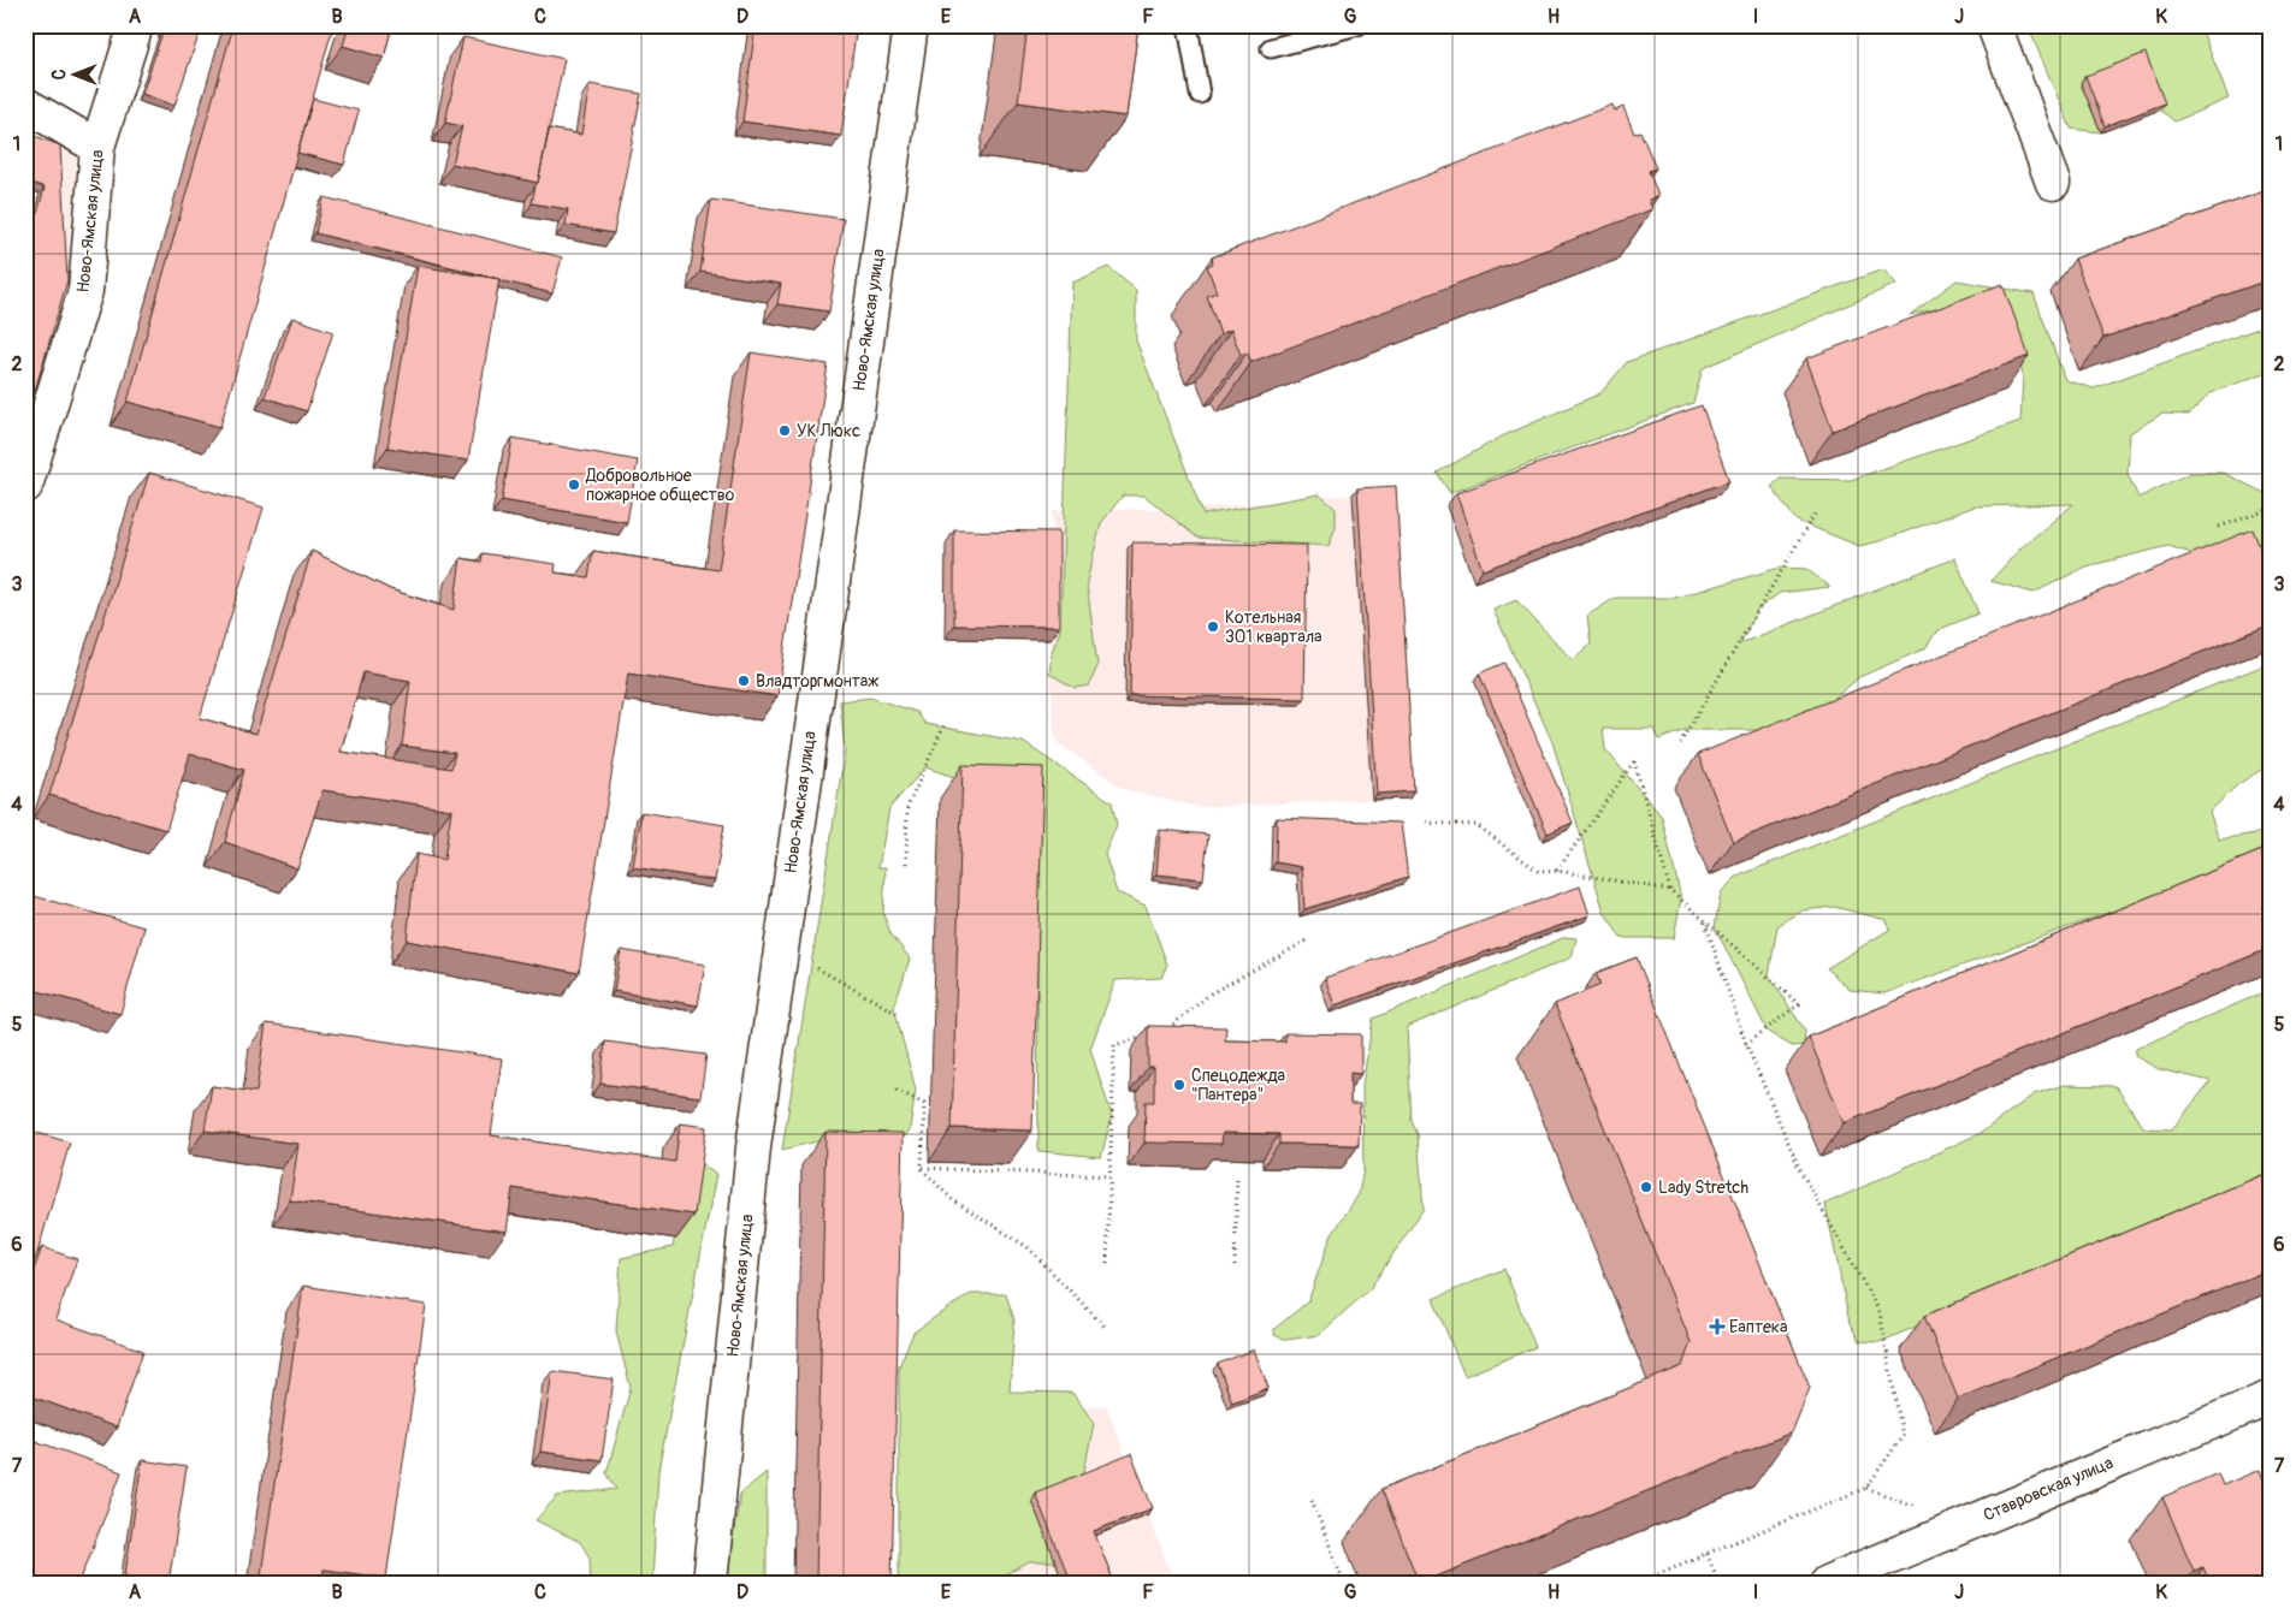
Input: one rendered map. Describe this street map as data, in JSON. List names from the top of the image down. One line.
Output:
{"streets":{"street":["Ново-Ямская улица","Ставровская улица"]},"places":{"other":["УК Люкс","Добровольное пожарное общество","Котельная 301 квартала","Владторгмонтаж","Спецодежда \"Пантера\"","Lady Stretch"],"health":["Еаптека"]},"north":"left","grid":{"columns":["A","B","C","D","E","F","G","H","I","J","K"],"rows":["1","2","3","4","5","6","7"]}}
